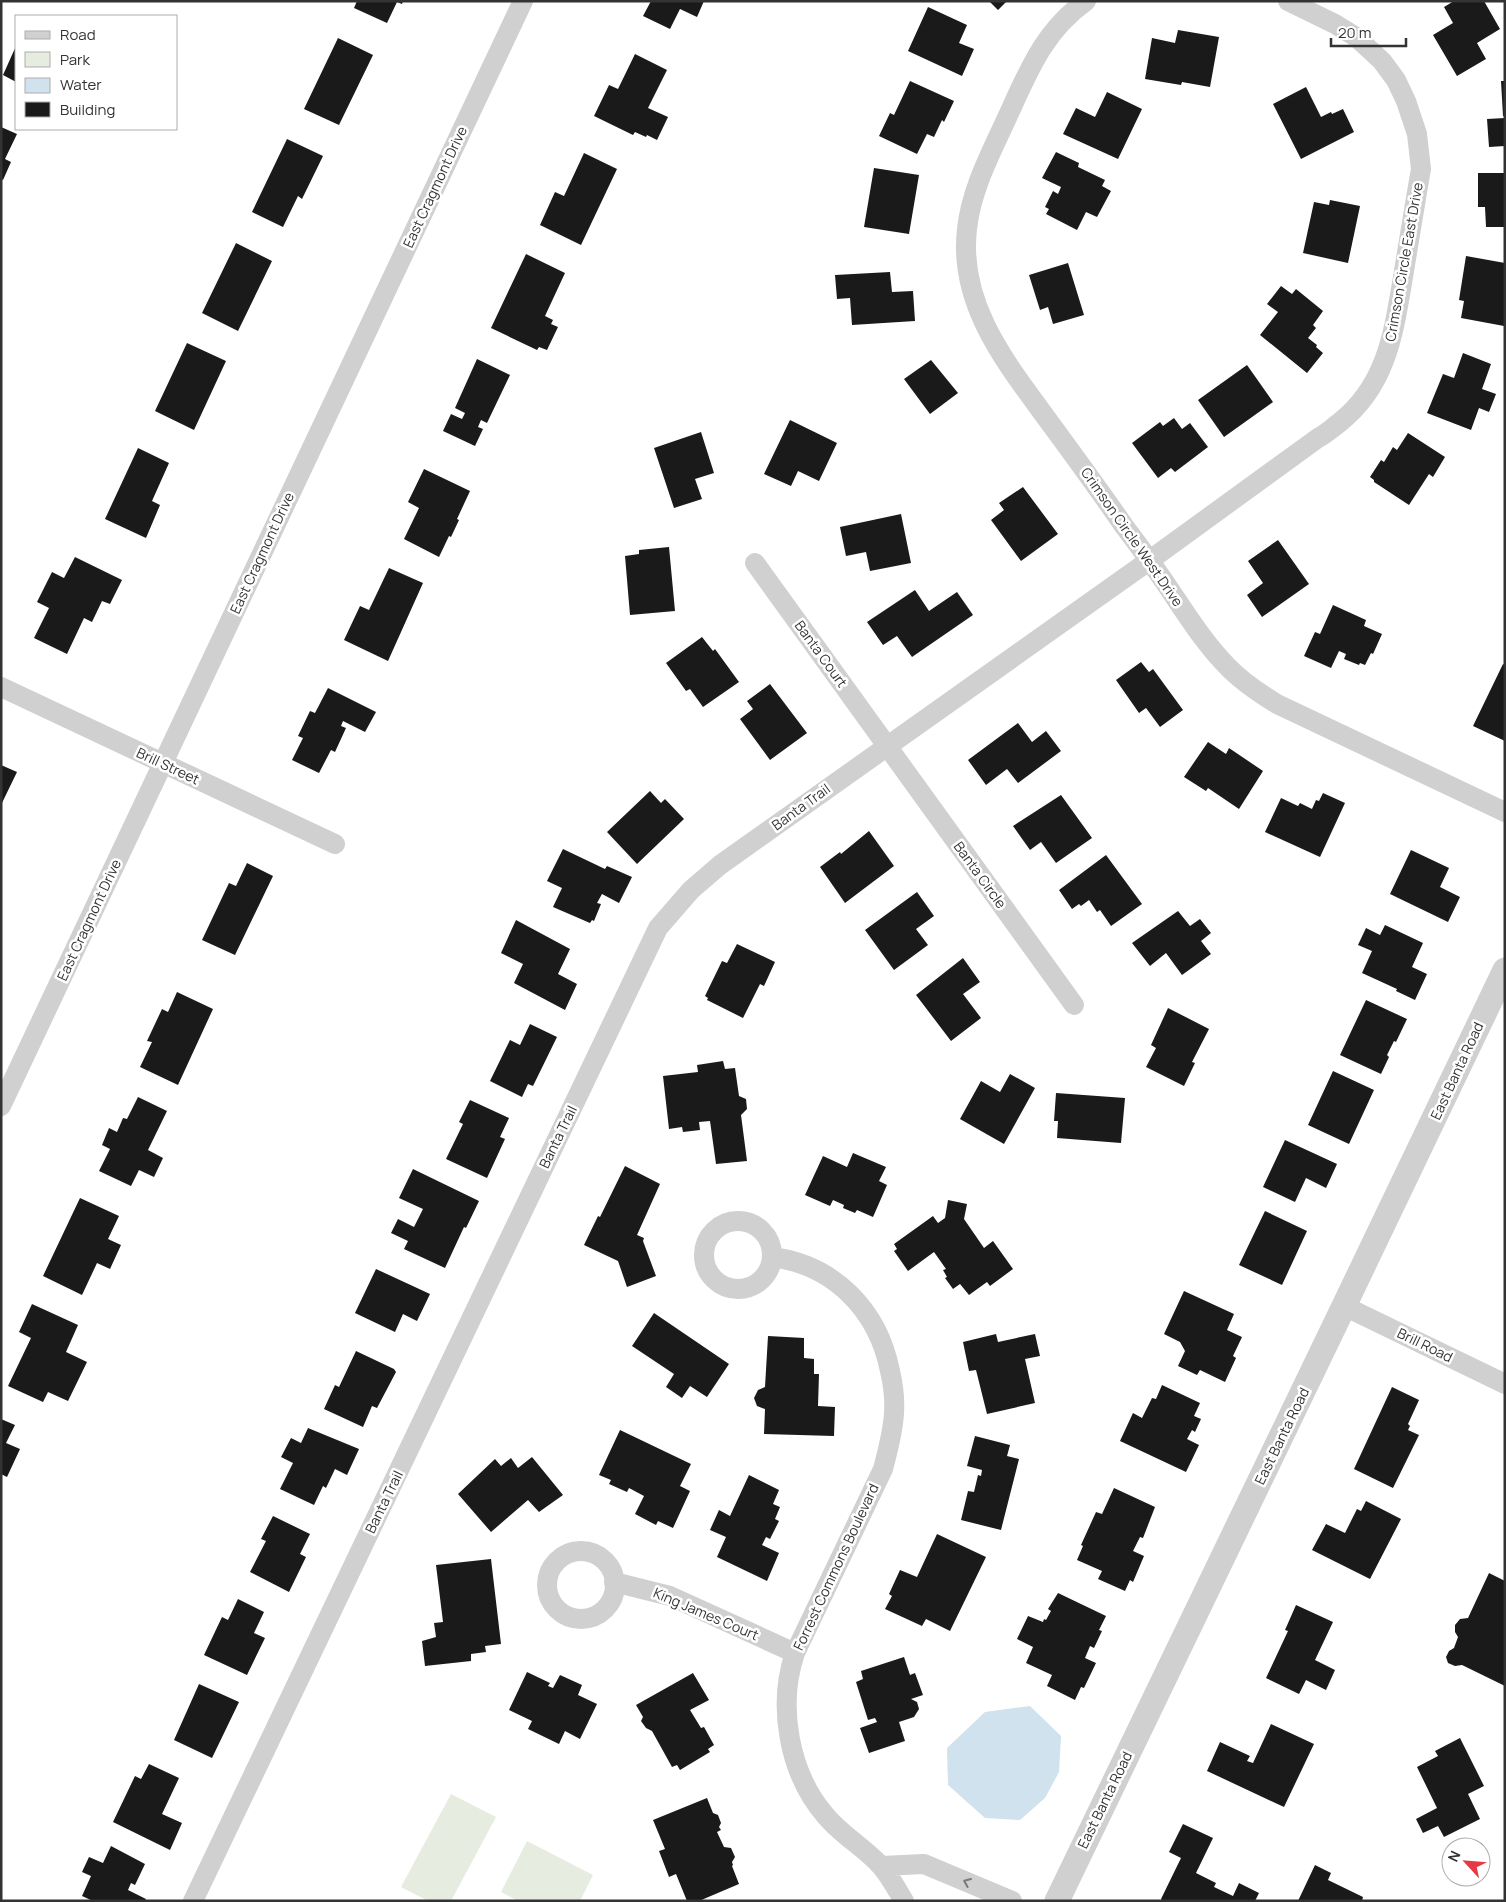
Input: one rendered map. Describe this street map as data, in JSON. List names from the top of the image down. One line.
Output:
{"streets":{"street":["East Cragmont Drive","Crimson Circle East Drive","Crimson Circle West Drive","Banta Court","Brill Street","Banta Trail","Banta Circle","East Banta Road","Brill Road","Forrest Commons Boulevard","King James Court"]},"crossings":[["East Cragmont Drive","Brill Street"],["Crimson Circle East Drive","Crimson Circle West Drive"],["Crimson Circle East Drive","Banta Trail"],["Crimson Circle West Drive","Banta Trail"],["Banta Court","Banta Trail"],["Banta Court","Banta Circle"],["Banta Trail","Banta Circle"],["East Banta Road","Brill Road"],["Forrest Commons Boulevard","King James Court"]],"legend":["Road","Park","Water","Building"],"scale_bar":"20 m","north":"top left"}
